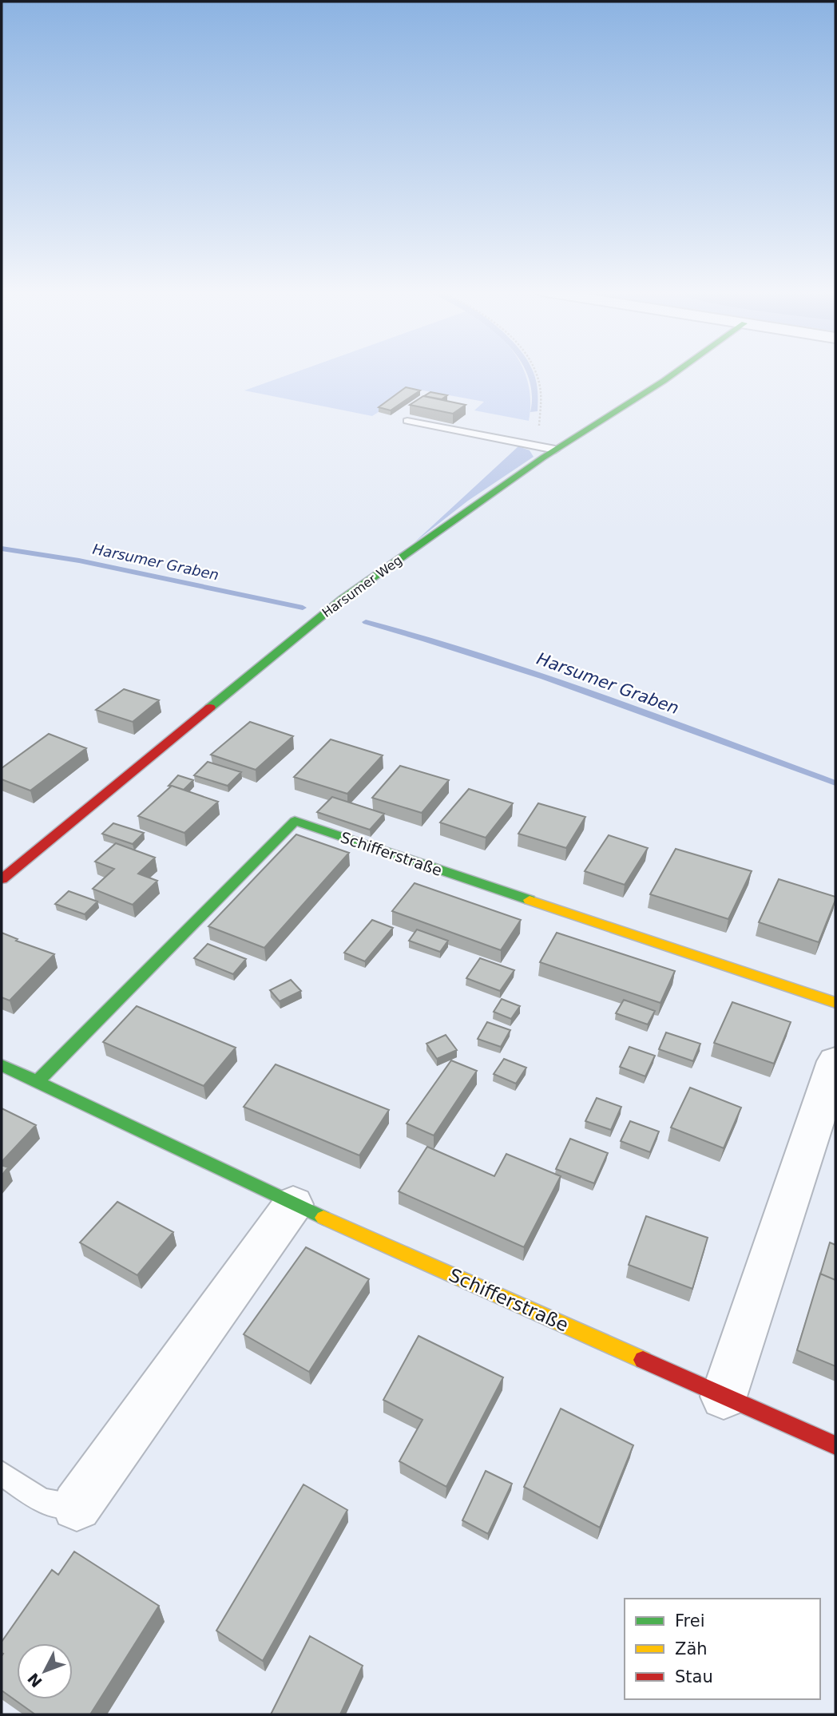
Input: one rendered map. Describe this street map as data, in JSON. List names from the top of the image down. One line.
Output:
{"streets":{"street":["Harsumer Weg","Schifferstraße"]},"water":["Harsumer Graben"],"legend":["Frei","Zäh","Stau"],"north":"bottom left"}
